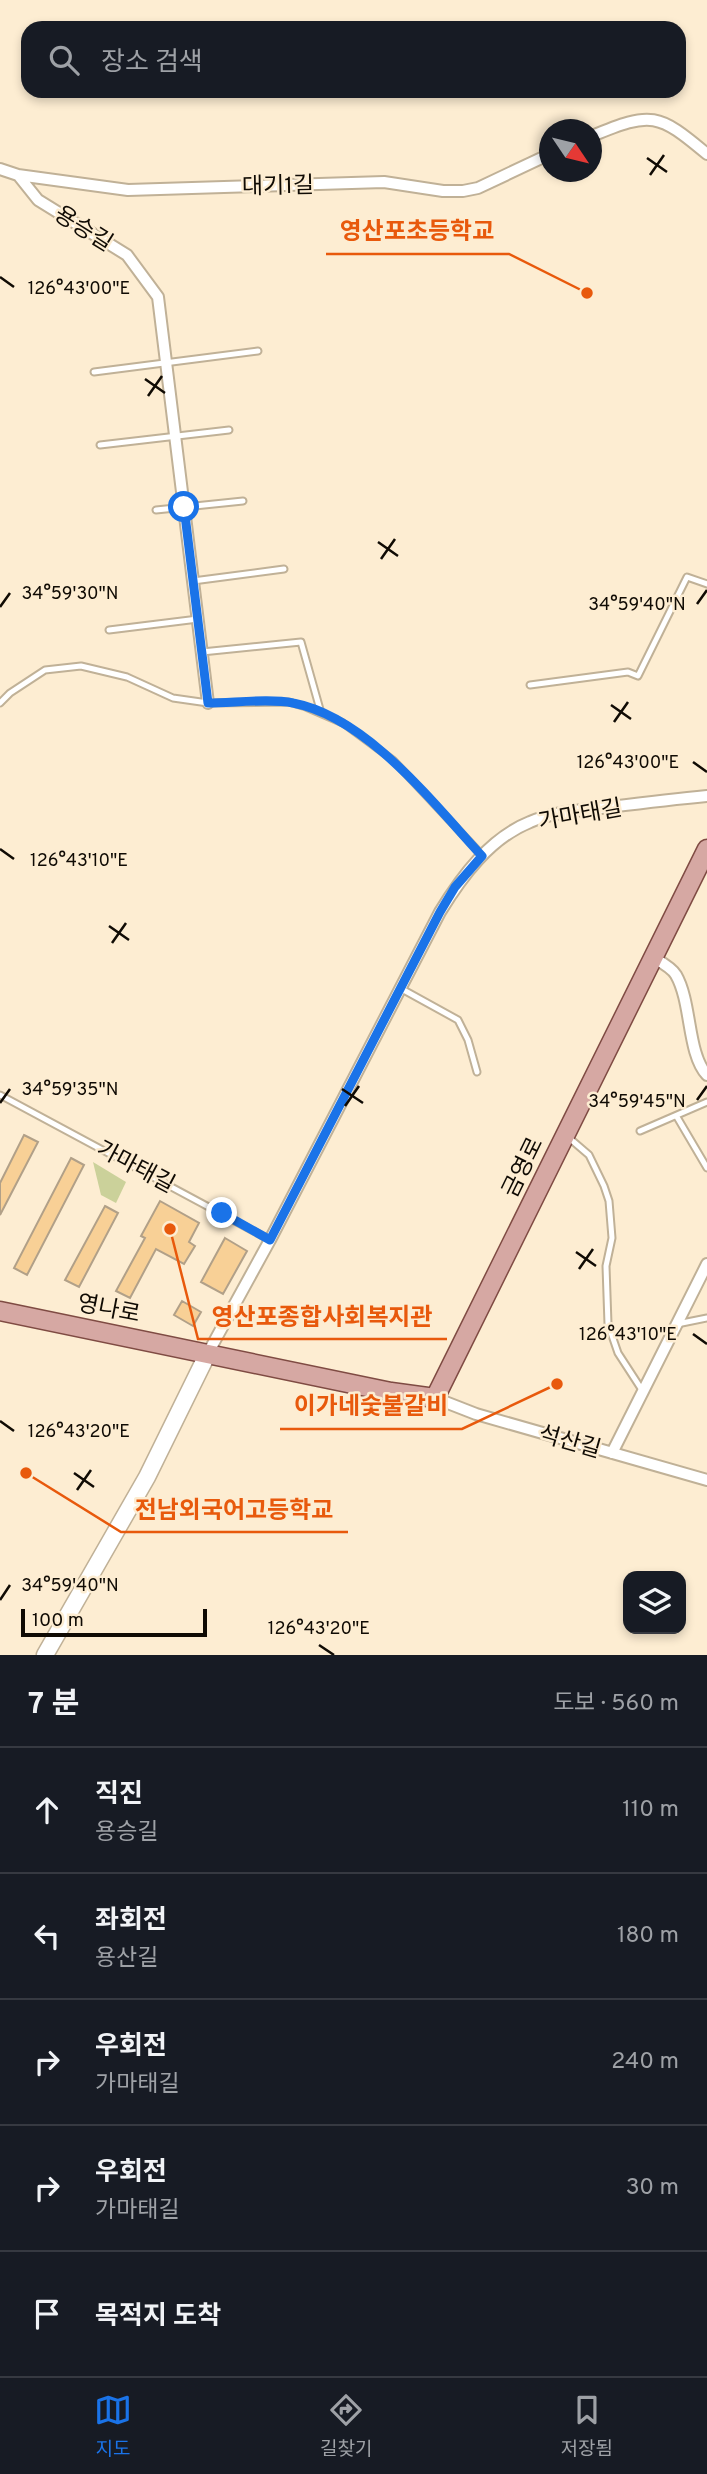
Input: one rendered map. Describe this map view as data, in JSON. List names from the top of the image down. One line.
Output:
{"streets":{"main road":["금영로","영나로"],"street":["대기1길","용승길","가마태길","석산길"]},"crossings":[["대기1길","용승길"],["가마태길","영나로"],["금영로","영나로"],["금영로","석산길"],["영나로","석산길"]],"places":["영산포초등학교","영산포종합사회복지관","이가네숯불갈비","전남외국어고등학교"],"scale_bar":"100 m","north":"bottom right","page":{"search":"장소 검색","scale":"100 m","heading":["7 분","도보 · 560 m"],"list":[["직진","용승길","110 m"],["좌회전","용산길","180 m"],["우회전","가마태길","240 m"],["우회전","가마태길","30 m"],"목적지 도착"],"nav":["지도","길찾기","저장됨"]},"coordinates":["126°43'00\"E","34°59'30\"N","34°59'40\"N","126°43'10\"E","34°59'35\"N","34°59'45\"N","126°43'20\"E"]}
